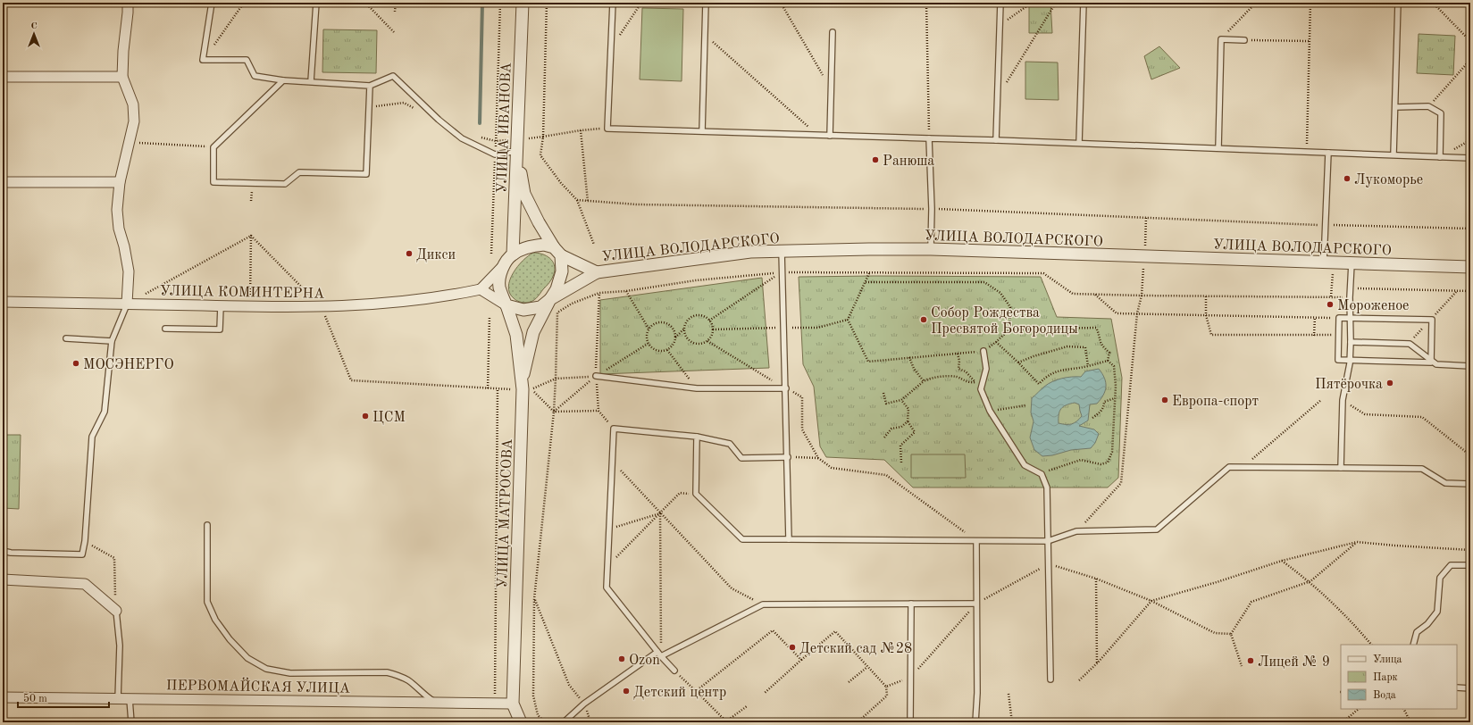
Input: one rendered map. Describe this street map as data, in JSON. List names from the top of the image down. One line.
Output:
{"streets":{"street":["УЛИЦА ИВАНОВА","УЛИЦА ВОЛОДАРСКОГО","УЛИЦА КОМИНТЕРНА","УЛИЦА МАТРОСОВА","ПЕРВОМАЙСКАЯ УЛИЦА"]},"crossings":[["УЛИЦА ИВАНОВА","УЛИЦА ВОЛОДАРСКОГО"],["УЛИЦА ИВАНОВА","УЛИЦА МАТРОСОВА"],["УЛИЦА ВОЛОДАРСКОГО","УЛИЦА МАТРОСОВА"],["УЛИЦА МАТРОСОВА","ПЕРВОМАЙСКАЯ УЛИЦА"]],"places":["Ранюша","Лукоморье","Дикси","Мороженое","Собор Рождества Пресвятой Богородицы","МОСЭНЕРГО","Пятёрочка","Европа-спорт","ЦСМ","Детский сад №28","Ozon","Лицей № 9","Детский центр"],"legend":["Улица","Парк","Вода"],"scale_bar":"50 m","north":"top"}
